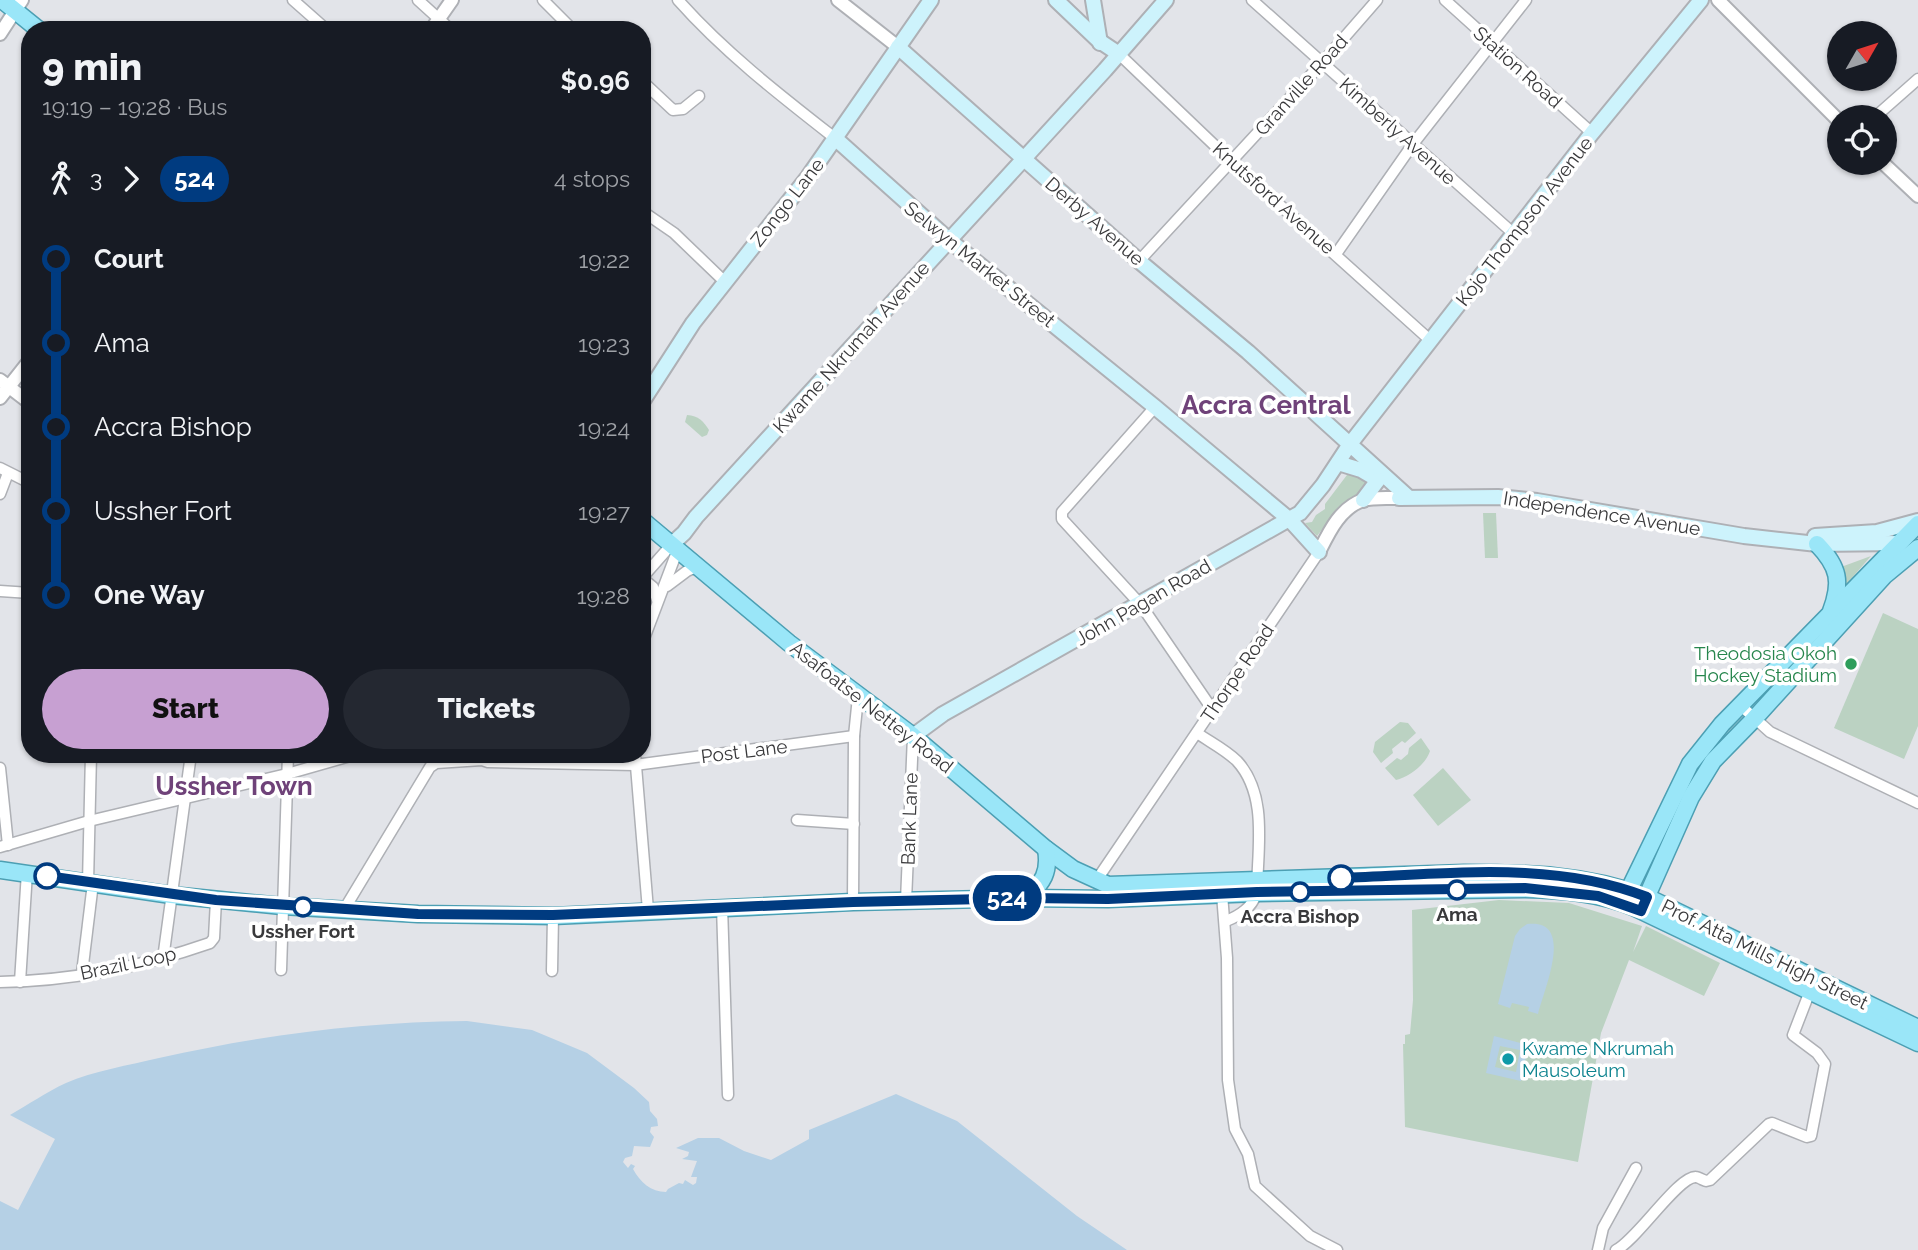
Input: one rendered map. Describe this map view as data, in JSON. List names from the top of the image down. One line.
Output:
{"streets":{"main road":["Zongo Lane","Derby Avenue","Kojo Thompson Avenue","Selwyn Market Street","Kwame Nkrumah Avenue","Independence Avenue","John Pagan Road","Asafoatse Nettey Road","Prof. Atta Mills High Street"],"street":["Station Road","Granville Road","Kimberly Avenue","Knutsford Avenue","Thorpe Road","Post Lane","Bank Lane","Brazil Loop"]},"crossings":[["Station Road","Kojo Thompson Avenue"],["Granville Road","Kimberly Avenue"],["Granville Road","Knutsford Avenue"],["Granville Road","Derby Avenue"],["Kimberly Avenue","Kojo Thompson Avenue"],["Knutsford Avenue","Kojo Thompson Avenue"],["Knutsford Avenue","Kwame Nkrumah Avenue"],["Zongo Lane","Derby Avenue"],["Zongo Lane","Selwyn Market Street"],["Derby Avenue","Kojo Thompson Avenue"],["Derby Avenue","Kwame Nkrumah Avenue"],["Derby Avenue","John Pagan Road"],["Kojo Thompson Avenue","John Pagan Road"],["Selwyn Market Street","Kwame Nkrumah Avenue"],["Selwyn Market Street","John Pagan Road"],["Selwyn Market Street","Thorpe Road"],["Kwame Nkrumah Avenue","Asafoatse Nettey Road"],["John Pagan Road","Asafoatse Nettey Road"],["John Pagan Road","Bank Lane"],["Thorpe Road","Asafoatse Nettey Road"],["Thorpe Road","Prof. Atta Mills High Street"],["Asafoatse Nettey Road","Bank Lane"],["Asafoatse Nettey Road","Prof. Atta Mills High Street"]],"districts":["Accra Central","Ussher Town"],"places":["Theodosia Okoh Hockey Stadium","Ama","Accra Bishop","Ussher Fort","Kwame Nkrumah Mausoleum"],"lines":["bus line 524"],"north":"top right","page":{"on_map":"524","heading":["9 min","19:19 – 19:28 · Bus","$0.96"],"legs":["3","524","4 stops"],"list":[{"name":"Court","value":"19:22"},{"name":"Ama","value":"19:23"},{"name":"Accra Bishop","value":"19:24"},{"name":"Ussher Fort","value":"19:27"},{"name":"One Way","value":"19:28"}],"buttons":["Start","Tickets"]}}
